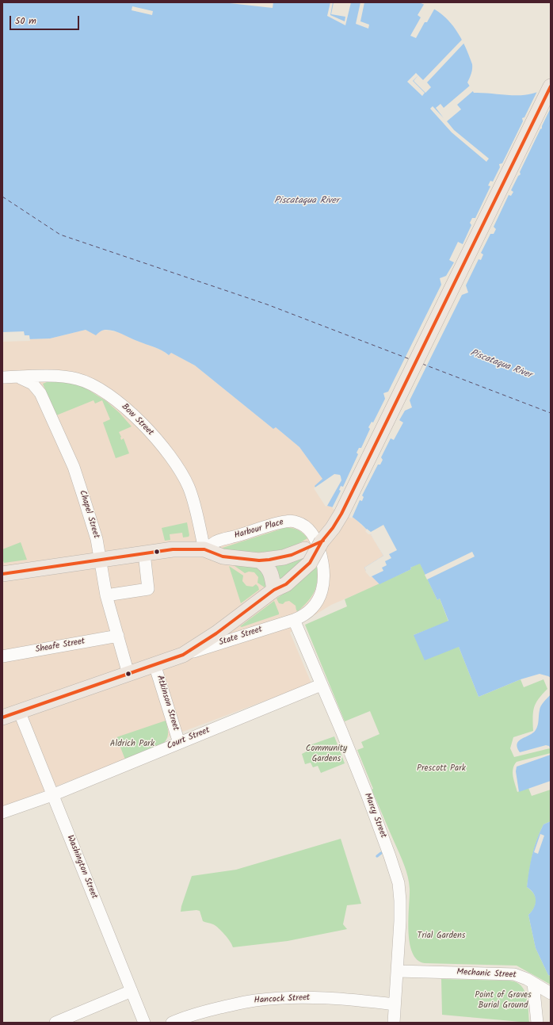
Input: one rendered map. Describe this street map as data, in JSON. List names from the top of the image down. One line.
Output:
{"streets":{"main road":["State Street"],"street":["Bow Street","Chapel Street","Harbour Place","Sheafe Street","Atkinson Street","Court Street","Marcy Street","Washington Street","Mechanic Street","Hancock Street"]},"crossings":[["Bow Street","Chapel Street"],["Bow Street","Harbour Place"],["Chapel Street","State Street"],["Chapel Street","Sheafe Street"],["Harbour Place","State Street"],["State Street","Atkinson Street"],["State Street","Marcy Street"],["State Street","Washington Street"],["Atkinson Street","Court Street"],["Court Street","Marcy Street"],["Court Street","Washington Street"],["Marcy Street","Mechanic Street"],["Marcy Street","Hancock Street"]],"water":["Piscataqua River"],"parks":["Aldrich Park","Community Gardens","Prescott Park","Trial Gardens","Point of Graves Burial Ground"],"scale_bar":"50 m"}
